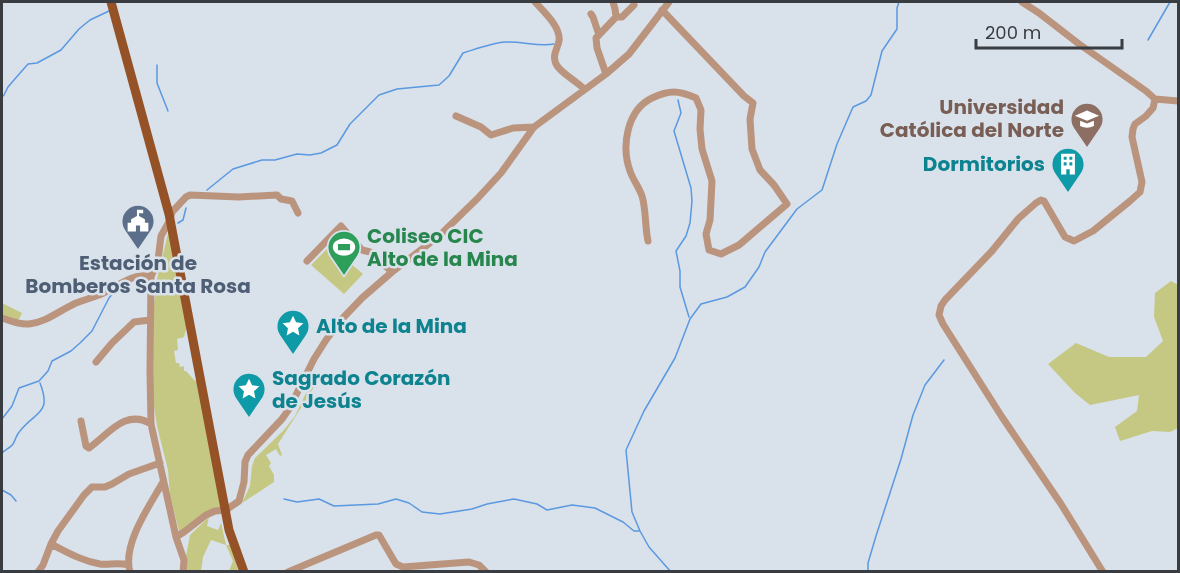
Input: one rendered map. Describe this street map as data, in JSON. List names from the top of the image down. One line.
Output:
{"places":{"school or university":["Universidad Católica del Norte"],"building":["Dormitorios"],"public building":["Estación de Bomberos Santa Rosa"],"sports":["Coliseo CIC Alto de la Mina"],"place":["Alto de la Mina","Sagrado Corazón de Jesús"]},"scale_bar":"200 m"}
